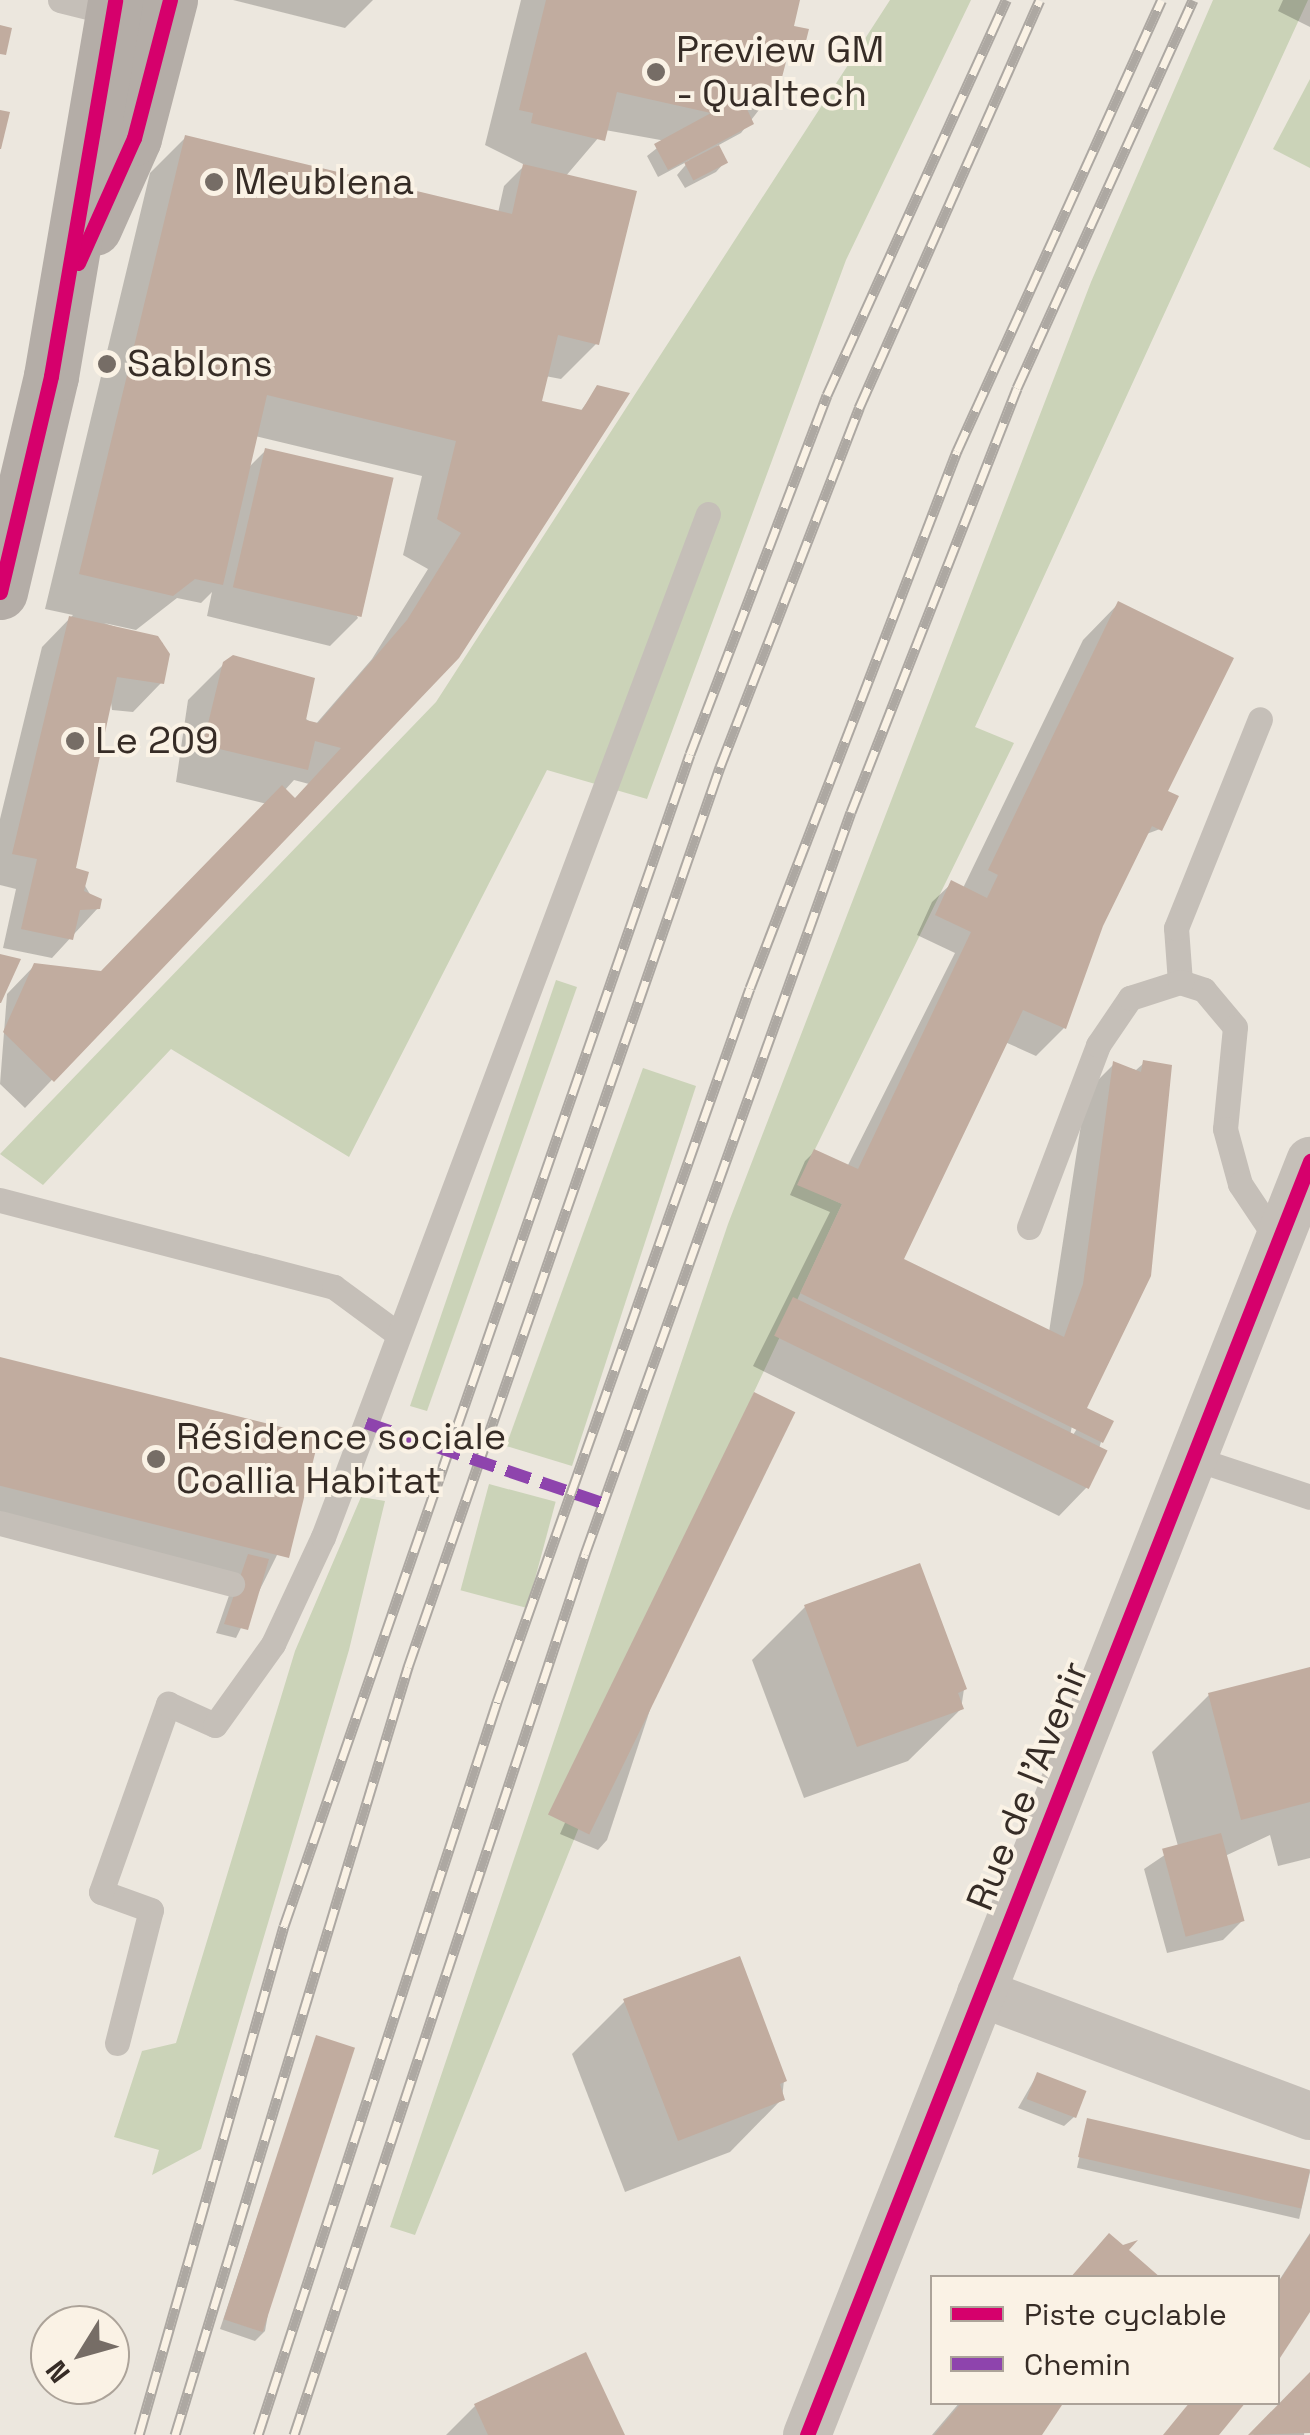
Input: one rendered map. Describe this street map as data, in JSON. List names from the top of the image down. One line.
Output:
{"streets":{"street":["Rue de l'Avenir"]},"places":["Preview GM - Qualtech","Meublena","Sablons","Le 209","Résidence sociale Coallia Habitat"],"legend":["Piste cyclable","Chemin"],"north":"bottom left"}
